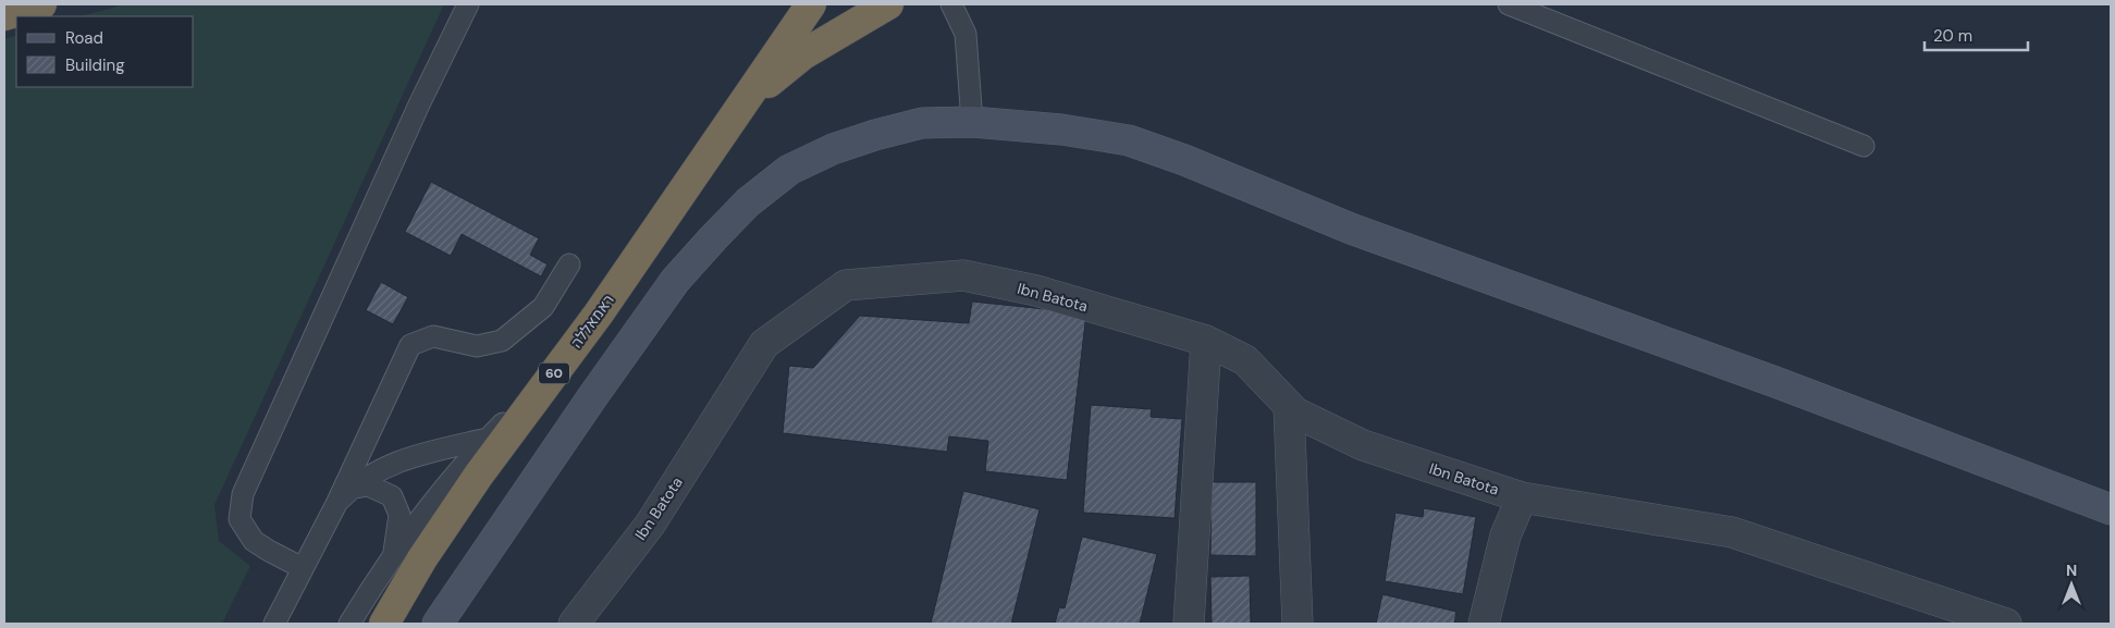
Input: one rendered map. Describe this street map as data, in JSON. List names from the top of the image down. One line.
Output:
{"streets":{"highway":["ראמאללה","60"],"street":["Ibn Batota"]},"legend":["Road","Building"],"scale_bar":"20 m","north":"top"}
